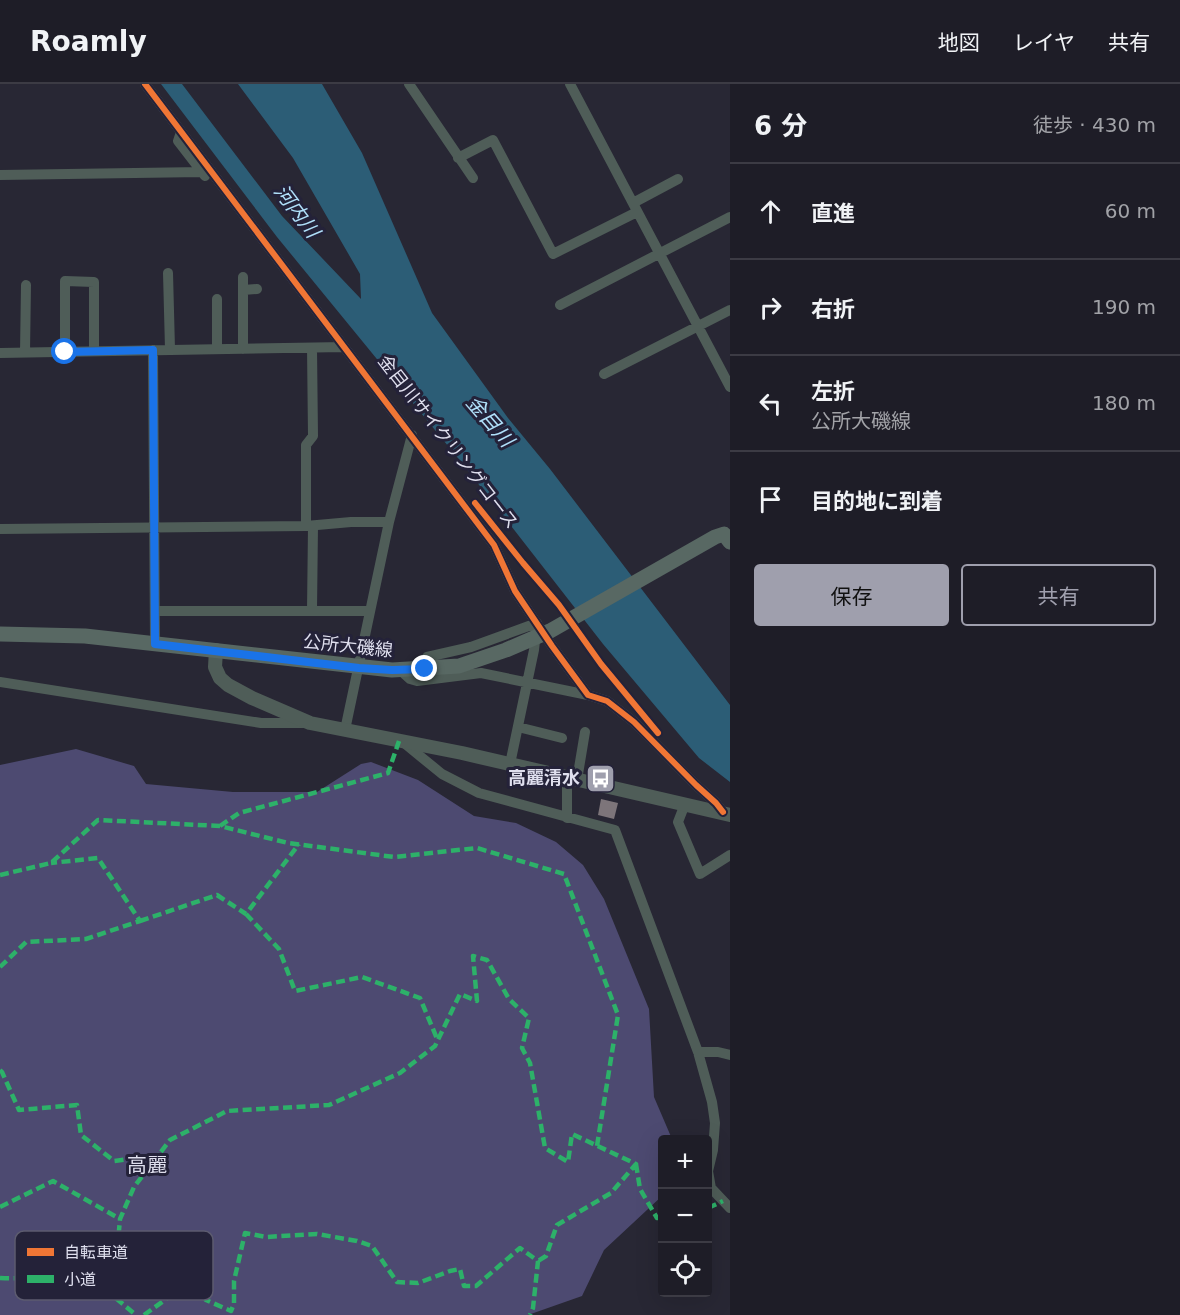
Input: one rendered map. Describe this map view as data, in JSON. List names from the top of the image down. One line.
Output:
{"streets":{"main road":["公所大磯線"],"cycle path":["金目川サイクリングコース"]},"districts":["高麗"],"water":["河内川","金目川"],"places":{"bus stop":["高麗清水"]},"legend":["自転車道","小道"],"page":{"header":"Roamly","nav":["地図","レイヤ","共有"],"heading":["6 分","徒歩 · 430 m"],"list":[["直進","60 m"],["右折","190 m"],["左折","公所大磯線","180 m"],"目的地に到着"],"buttons":["保存","共有"],"map_buttons":["+","−"]}}
